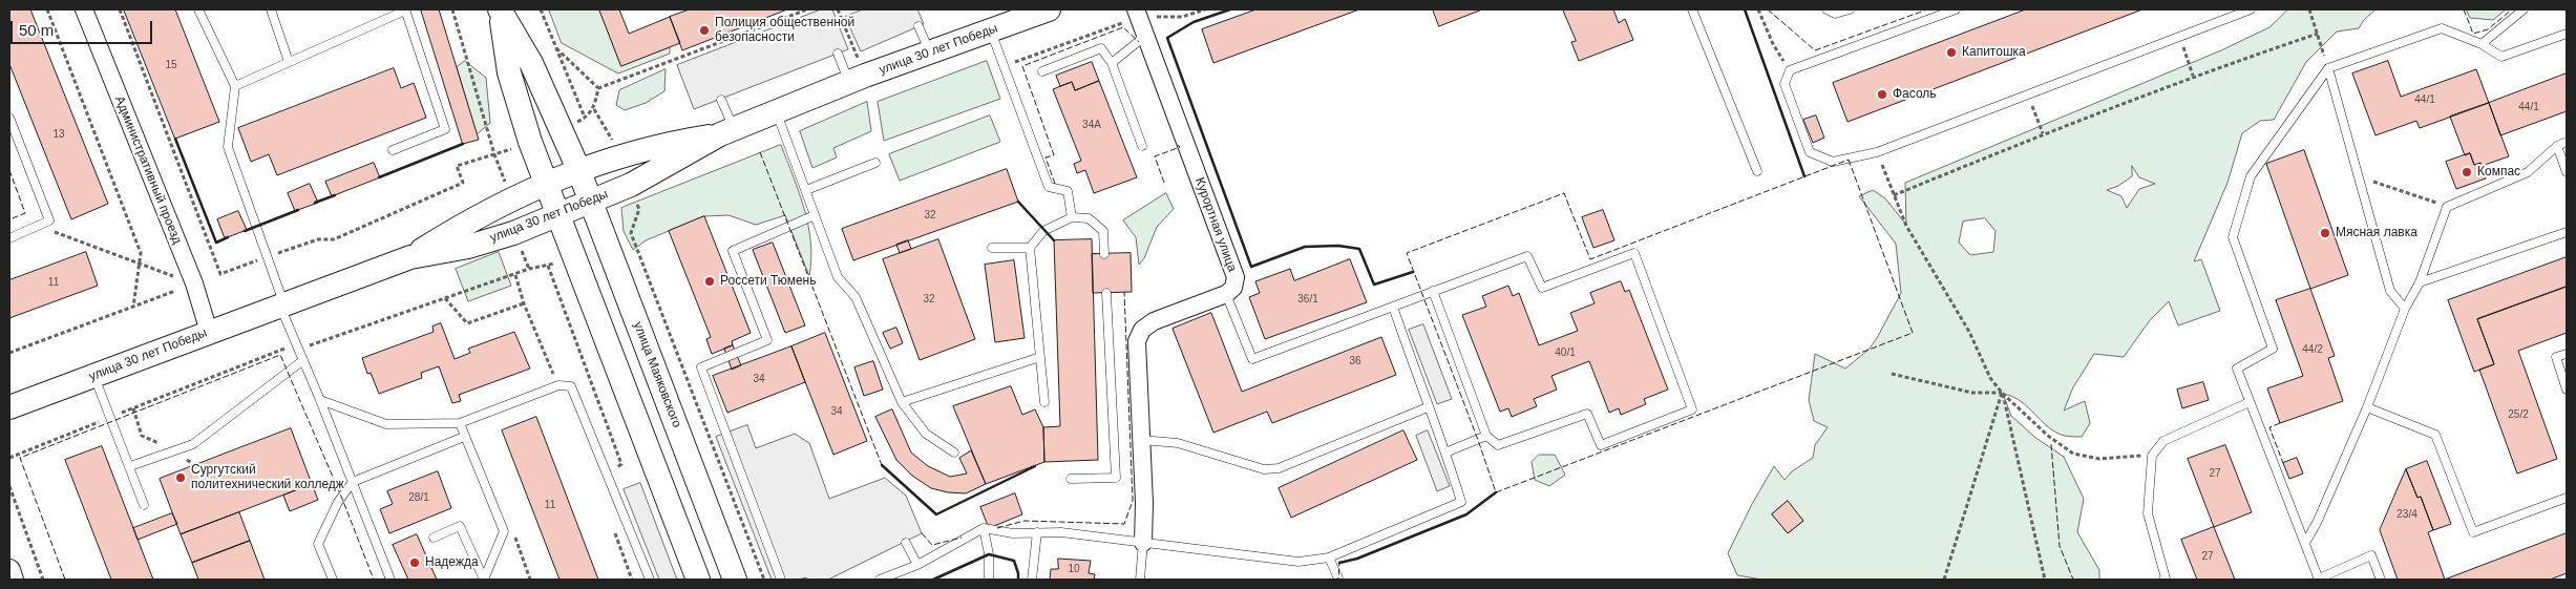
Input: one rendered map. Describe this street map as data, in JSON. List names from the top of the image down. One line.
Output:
{"streets":{"main road":["улица 30 лет Победы","улица Маяковского"],"street":["Административный проезд","Курортная улица"]},"crossings":[["улица 30 лет Победы","Административный проезд"],["улица 30 лет Победы","улица Маяковского"]],"places":["Полиция общественной безопасности","Капитошка","Фасоль","Компас","Мясная лавка","Россети Тюмень","Сургутский политехнический колледж","Надежда"],"house_numbers":["15","44/1","44/1","34А","13","32","11","32","36/1","44/2","40/1","36","34","34","25/2","27","28/1","11","23/4","27","10"],"scale_bar":"50 m"}
